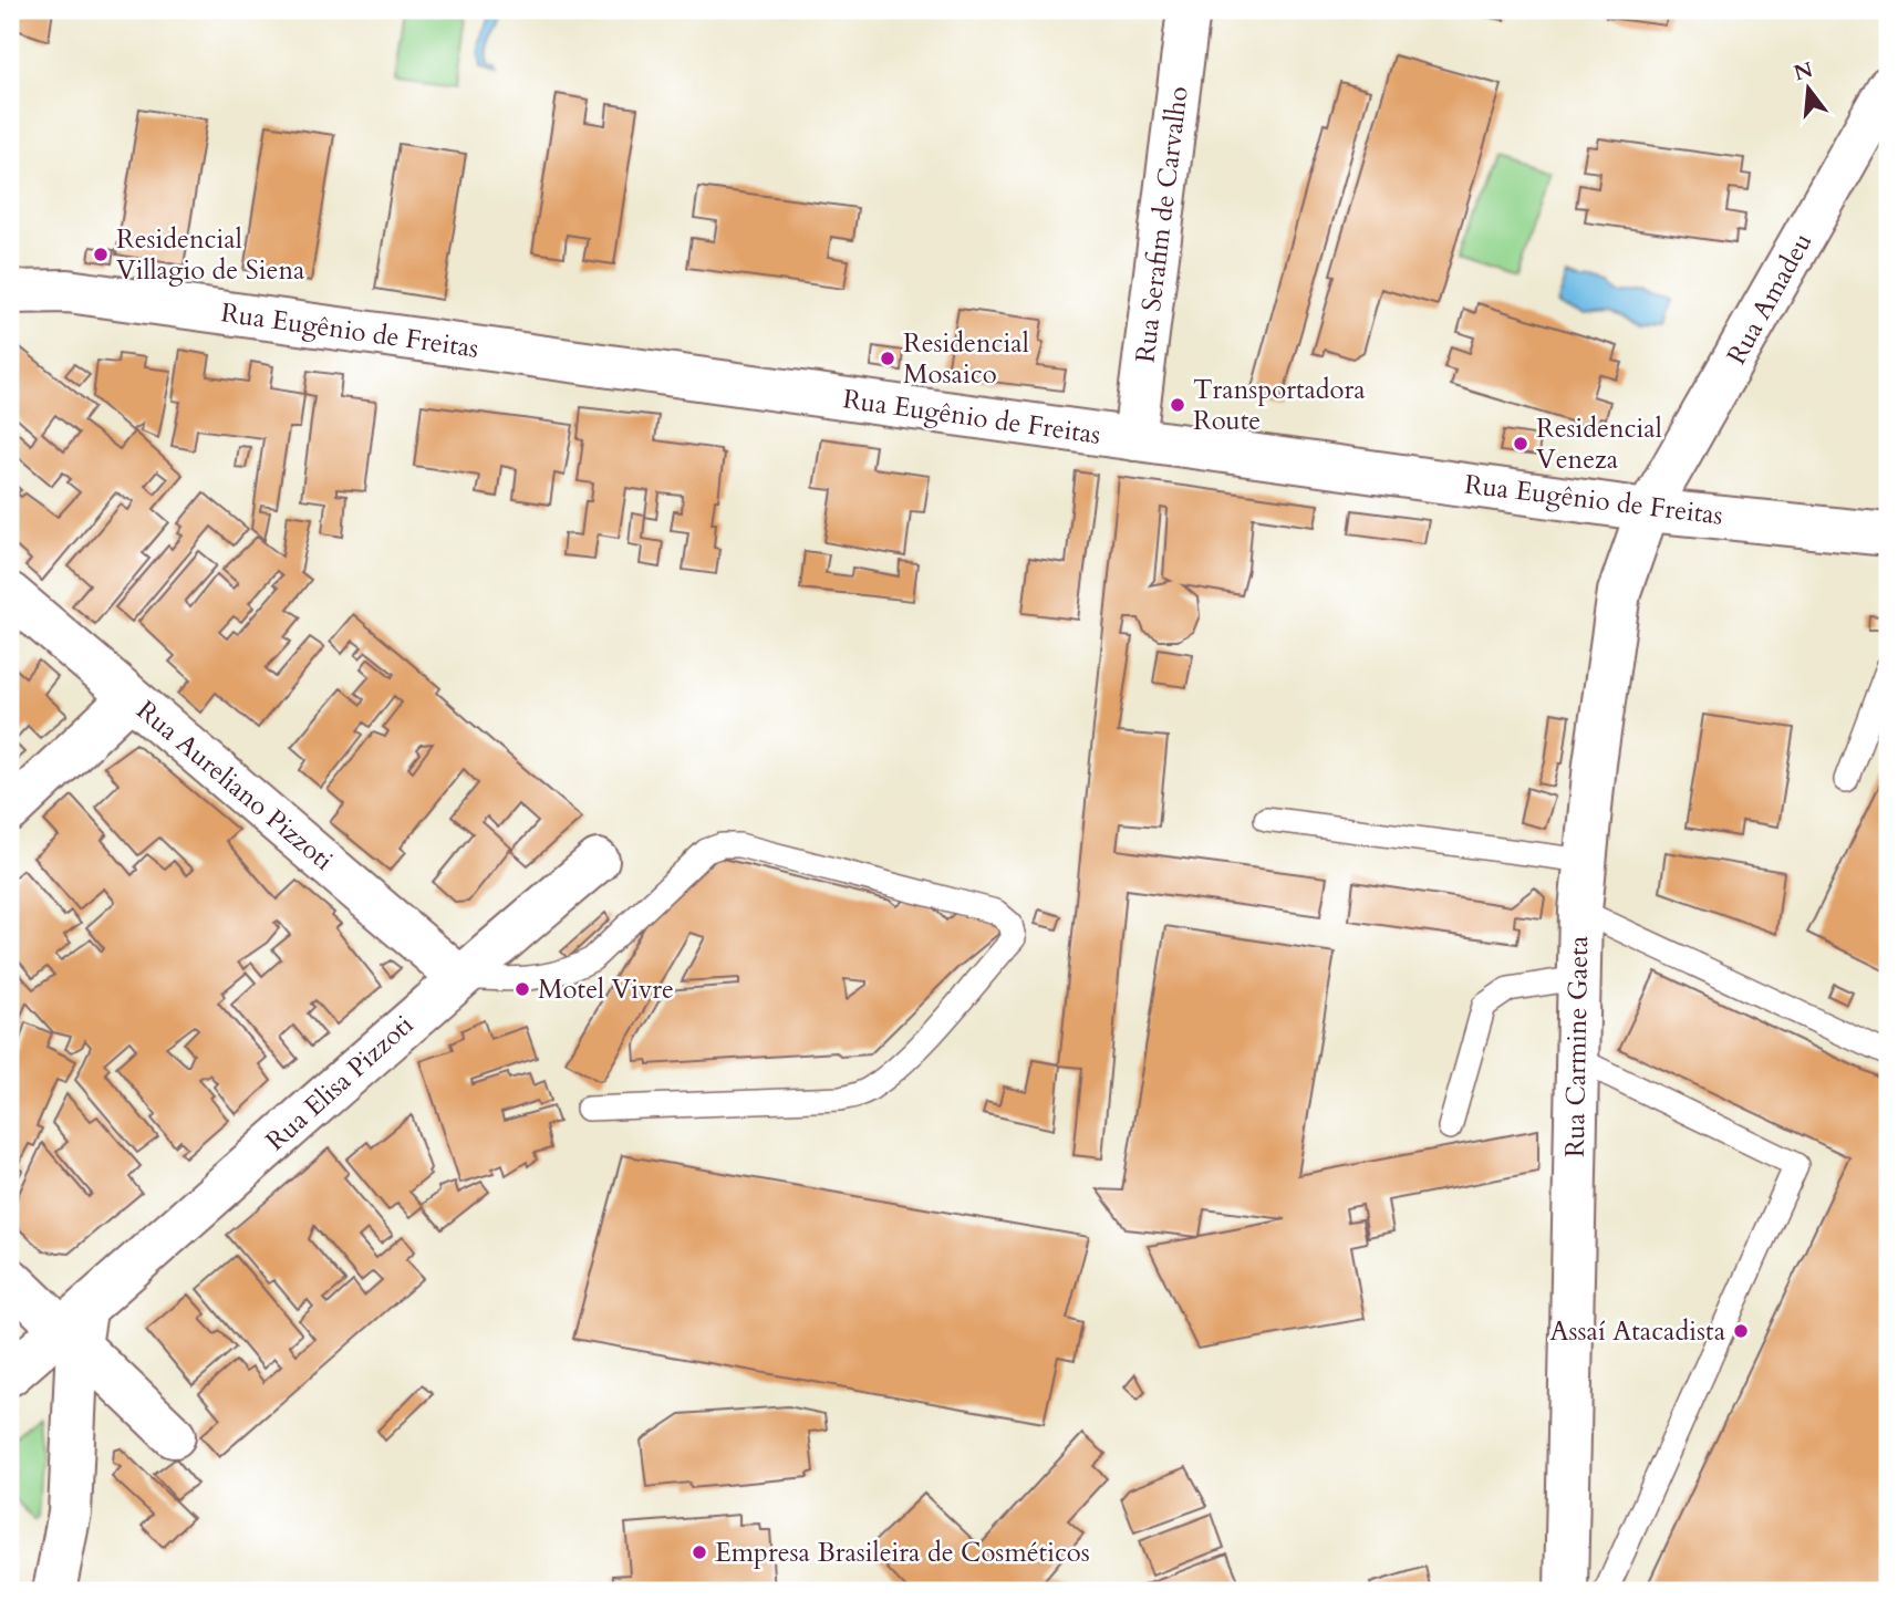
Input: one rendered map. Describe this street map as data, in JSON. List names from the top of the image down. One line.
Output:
{"streets":{"street":["Rua Serafim de Carvalho","Rua Amadeu","Rua Eugênio de Freitas","Rua Aureliano Pizzoti","Rua Carmine Gaeta","Rua Elisa Pizzoti"]},"crossings":[["Rua Serafim de Carvalho","Rua Eugênio de Freitas"],["Rua Amadeu","Rua Eugênio de Freitas"],["Rua Amadeu","Rua Carmine Gaeta"],["Rua Eugênio de Freitas","Rua Carmine Gaeta"],["Rua Aureliano Pizzoti","Rua Elisa Pizzoti"]],"places":["Residencial Villagio de Siena","Residencial Mosaico","Transportadora Route","Residencial Veneza","Motel Vivre","Assaí Atacadista","Empresa Brasileira de Cosméticos"],"north":"top"}
